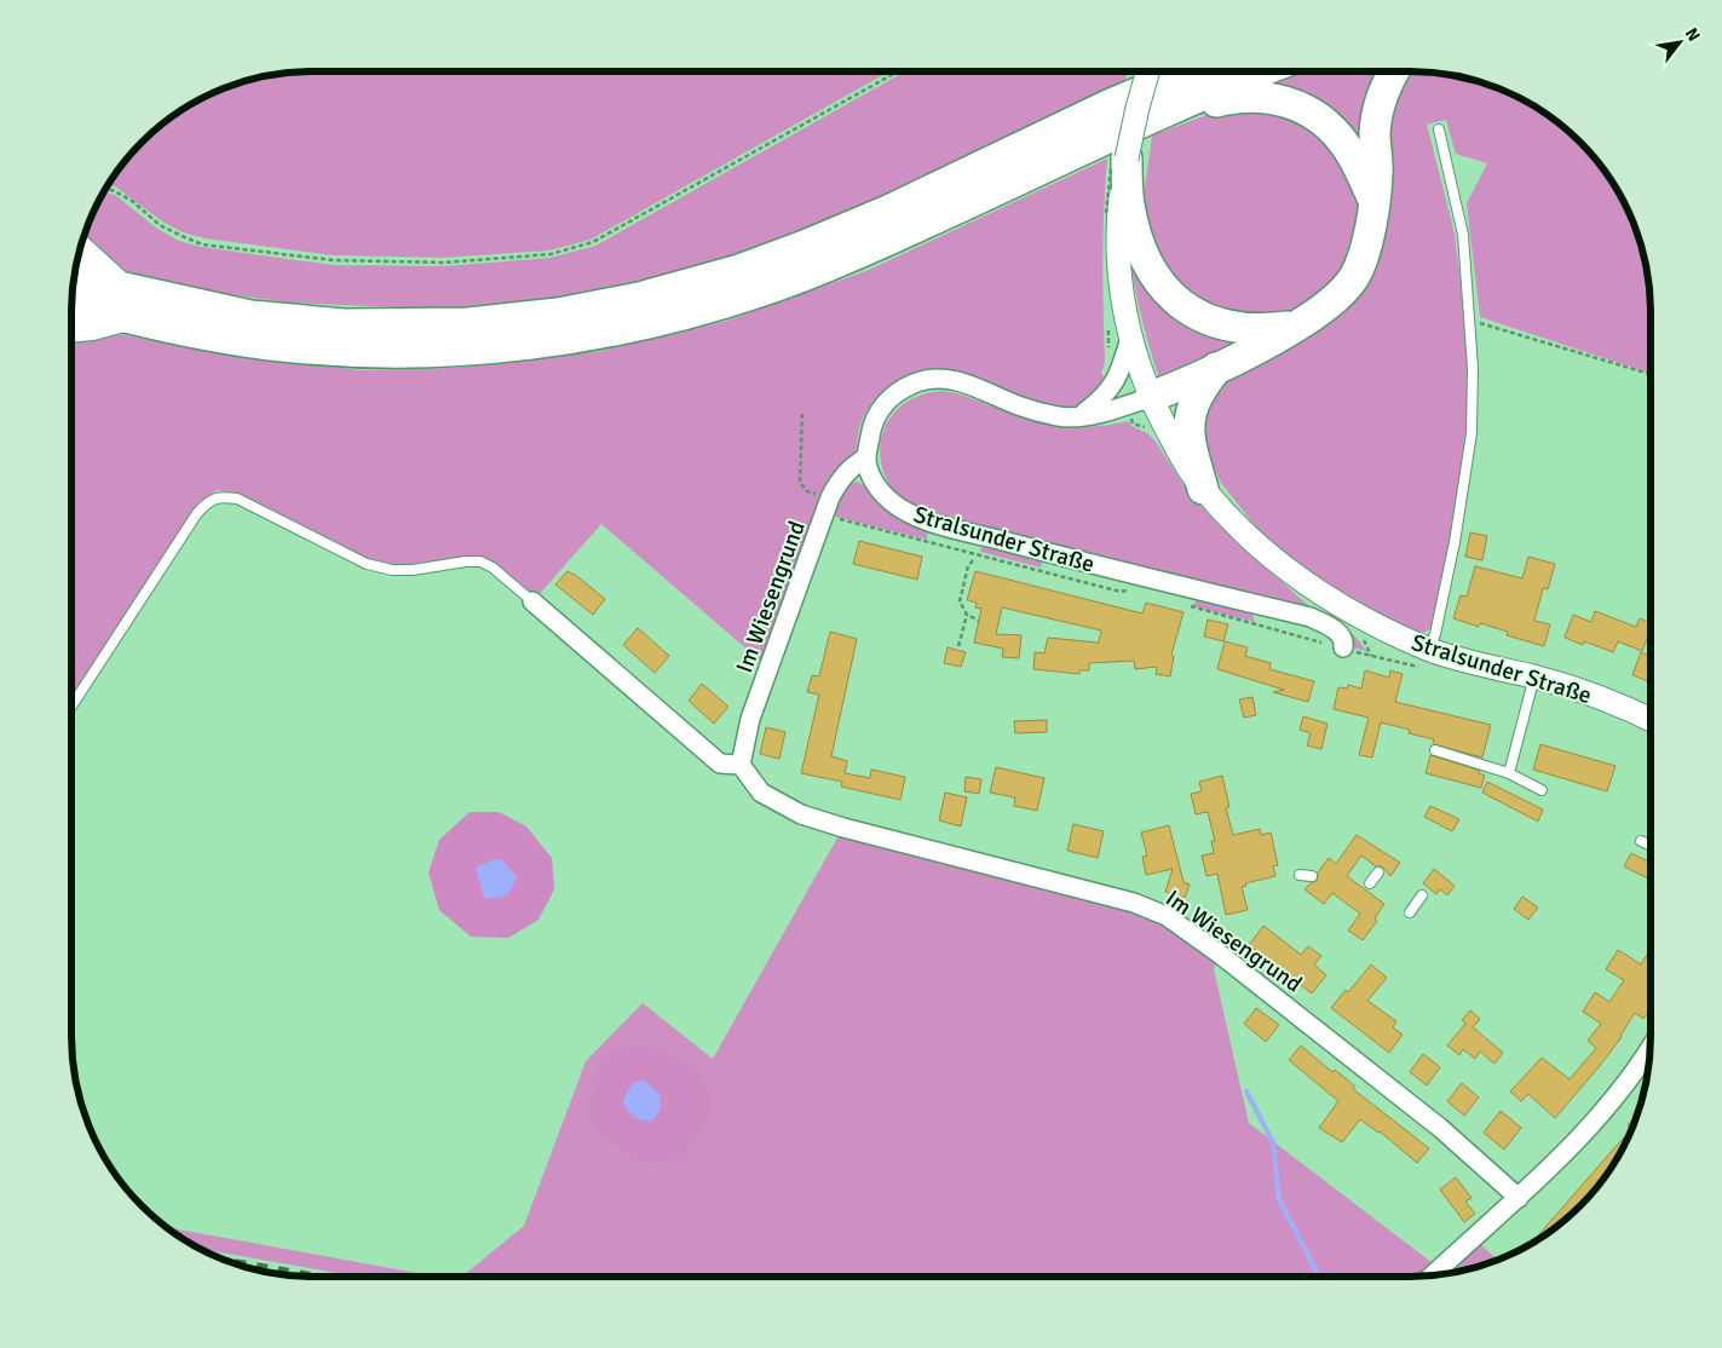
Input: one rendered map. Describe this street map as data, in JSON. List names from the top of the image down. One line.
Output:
{"streets":{"street":["Stralsunder Straße","Im Wiesengrund"]},"crossings":[["Stralsunder Straße","Im Wiesengrund"]],"north":"top right"}
